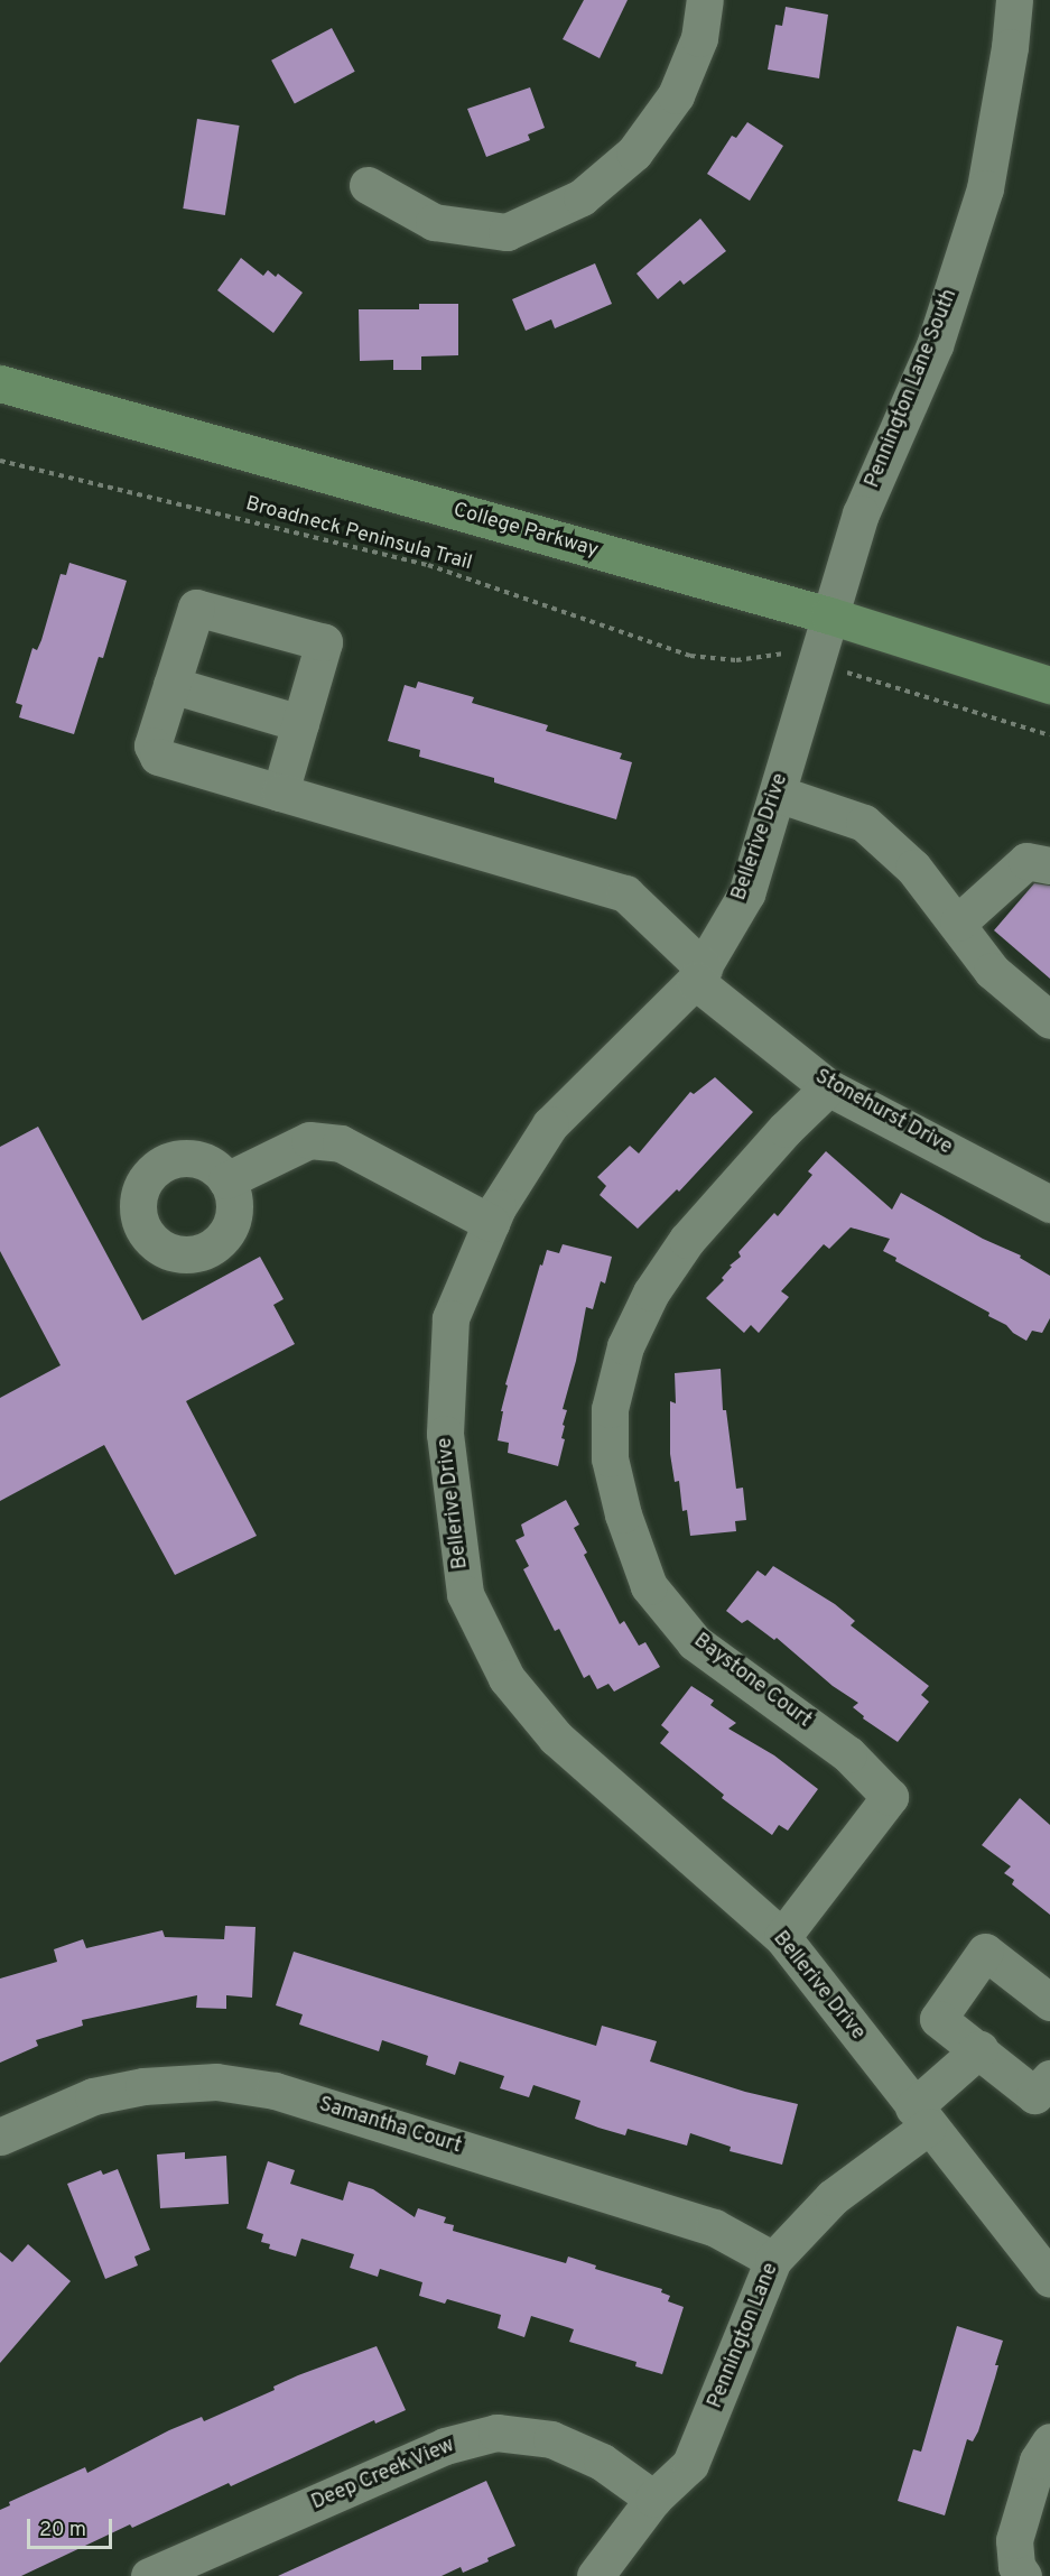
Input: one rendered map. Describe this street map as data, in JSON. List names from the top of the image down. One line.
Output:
{"streets":{"main road":["College Parkway"],"street":["Pennington Lane South","Bellerive Drive","Stonehurst Drive","Baystone Court","Samantha Court","Pennington Lane","Deep Creek View"],"path":["Broadneck Peninsula Trail"]},"crossings":[["Pennington Lane South","College Parkway"],["Pennington Lane South","Bellerive Drive"],["College Parkway","Bellerive Drive"],["Bellerive Drive","Stonehurst Drive"],["Bellerive Drive","Baystone Court"],["Bellerive Drive","Pennington Lane"],["Stonehurst Drive","Baystone Court"],["Samantha Court","Pennington Lane"],["Pennington Lane","Deep Creek View"]],"scale_bar":"20 m"}
